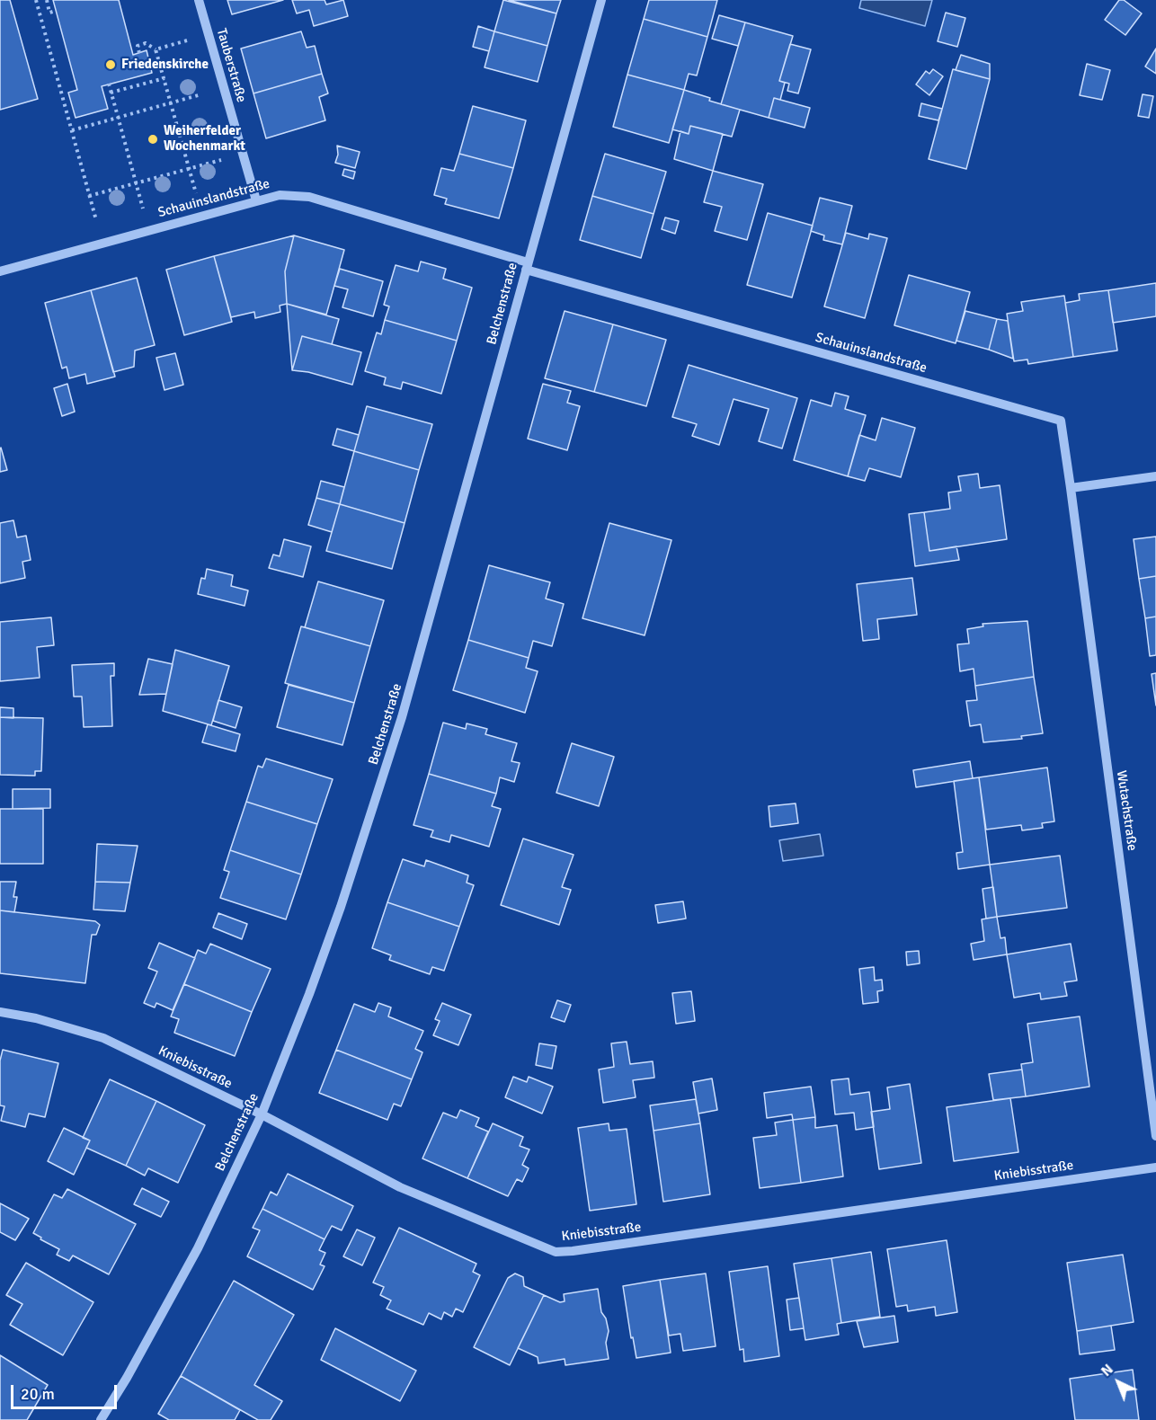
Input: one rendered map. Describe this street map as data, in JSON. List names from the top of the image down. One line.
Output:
{"streets":{"street":["Tauberstraße","Schauinslandstraße","Belchenstraße","Wutachstraße","Kniebisstraße"]},"crossings":[["Tauberstraße","Schauinslandstraße"],["Schauinslandstraße","Belchenstraße"],["Schauinslandstraße","Wutachstraße"],["Belchenstraße","Kniebisstraße"]],"places":["Friedenskirche","Weiherfelder Wochenmarkt"],"scale_bar":"20 m","north":"top left"}
